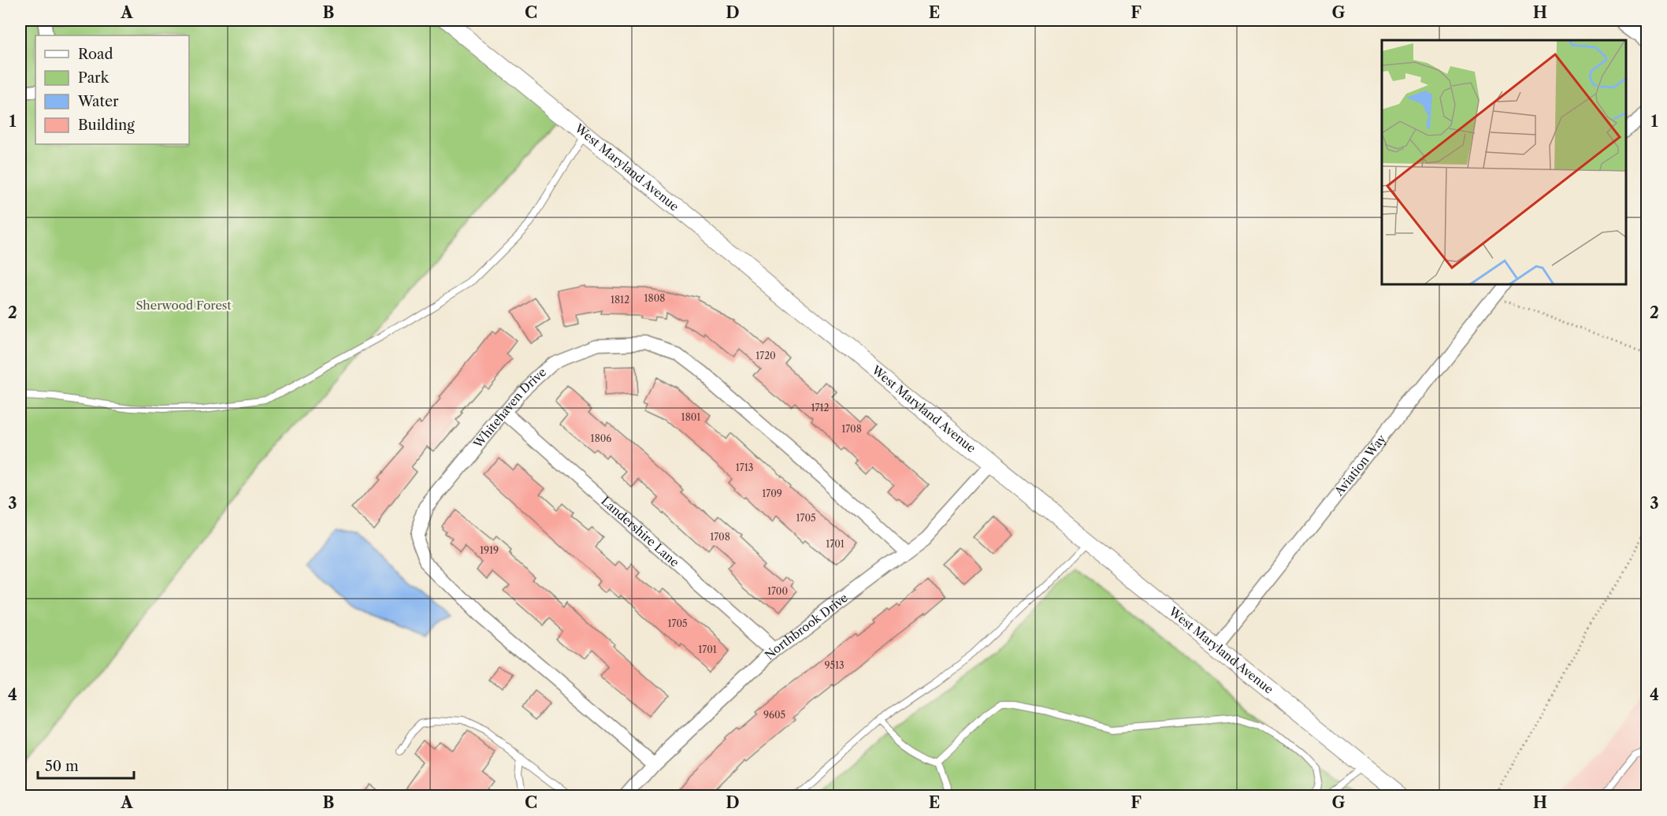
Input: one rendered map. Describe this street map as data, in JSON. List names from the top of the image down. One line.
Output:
{"streets":{"street":["West Maryland Avenue","Whitehaven Drive","Aviation Way","Landershire Lane","Northbrook Drive"]},"crossings":[["West Maryland Avenue","Aviation Way"],["West Maryland Avenue","Northbrook Drive"],["Whitehaven Drive","Landershire Lane"],["Whitehaven Drive","Northbrook Drive"],["Landershire Lane","Northbrook Drive"]],"parks":["Sherwood Forest"],"house_numbers":["1808","1812","1720","1712","1801","1708","1806","1713","1709","1705","1708","1701","1919","1700","1705","1701","9513","9605"],"legend":["Road","Park","Water","Building"],"scale_bar":"50 m","grid":{"columns":["A","B","C","D","E","F","G","H"],"rows":["1","2","3","4"]}}
